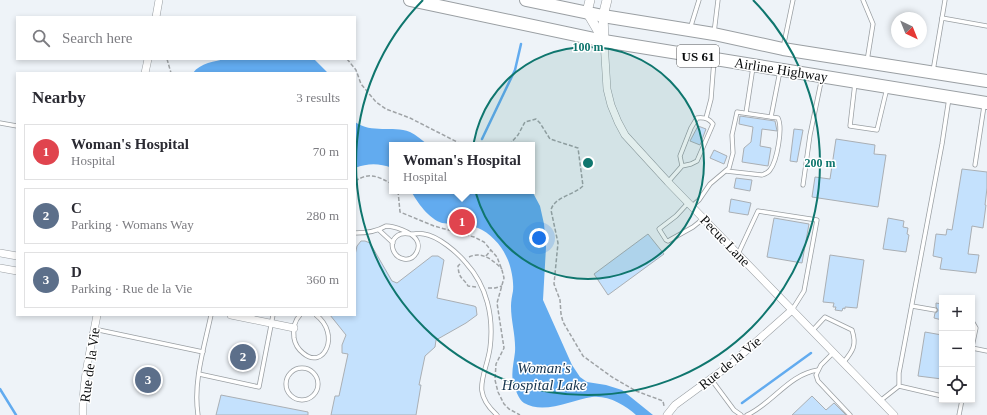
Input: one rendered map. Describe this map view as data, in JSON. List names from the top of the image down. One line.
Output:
{"streets":{"highway":["US 61","Airline Highway"],"street":["Pecue Lane","Rue de la Vie"]},"crossings":[["Airline Highway","Pecue Lane"],["Pecue Lane","Rue de la Vie"]],"water":["Woman's Hospital Lake"],"north":"bottom right","page":{"search":"Search here","heading":["Nearby","3 results"],"list":[{"mark":"1","name":"Woman's Hospital","note":"Hospital","value":"70 m"},{"mark":"2","name":"C","note":"Parking · Womans Way","value":"280 m"},{"mark":"3","name":"D","note":"Parking · Rue de la Vie","value":"360 m"}],"popup":["Woman's Hospital","Hospital"],"pins":["1","2","3"],"map_buttons":["+","−"]},"rings":["100 m","200 m"]}
